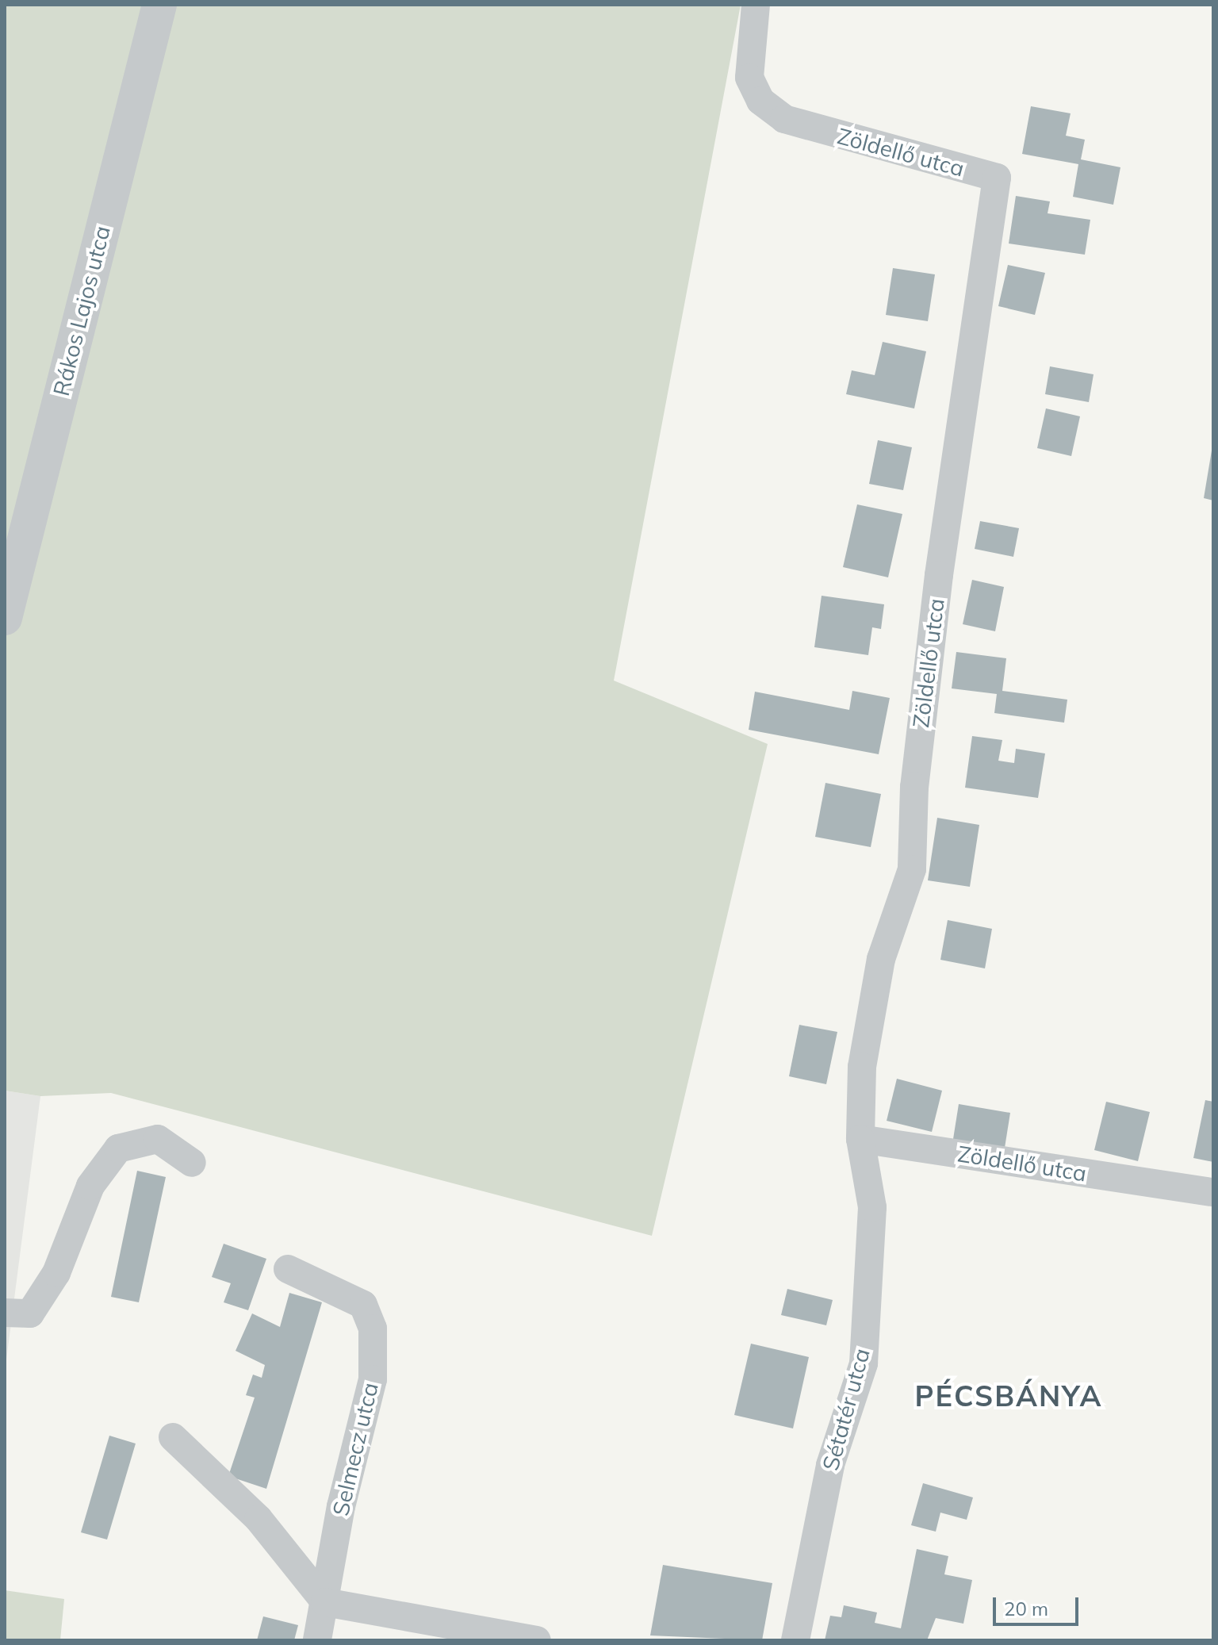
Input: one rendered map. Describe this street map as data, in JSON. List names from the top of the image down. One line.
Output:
{"streets":{"street":["Zöldellő utca","Rákos Lajos utca","Sétatér utca","Selmecz utca"]},"crossings":[["Zöldellő utca","Sétatér utca"]],"districts":["PÉCSBÁNYA"],"scale_bar":"20 m"}
